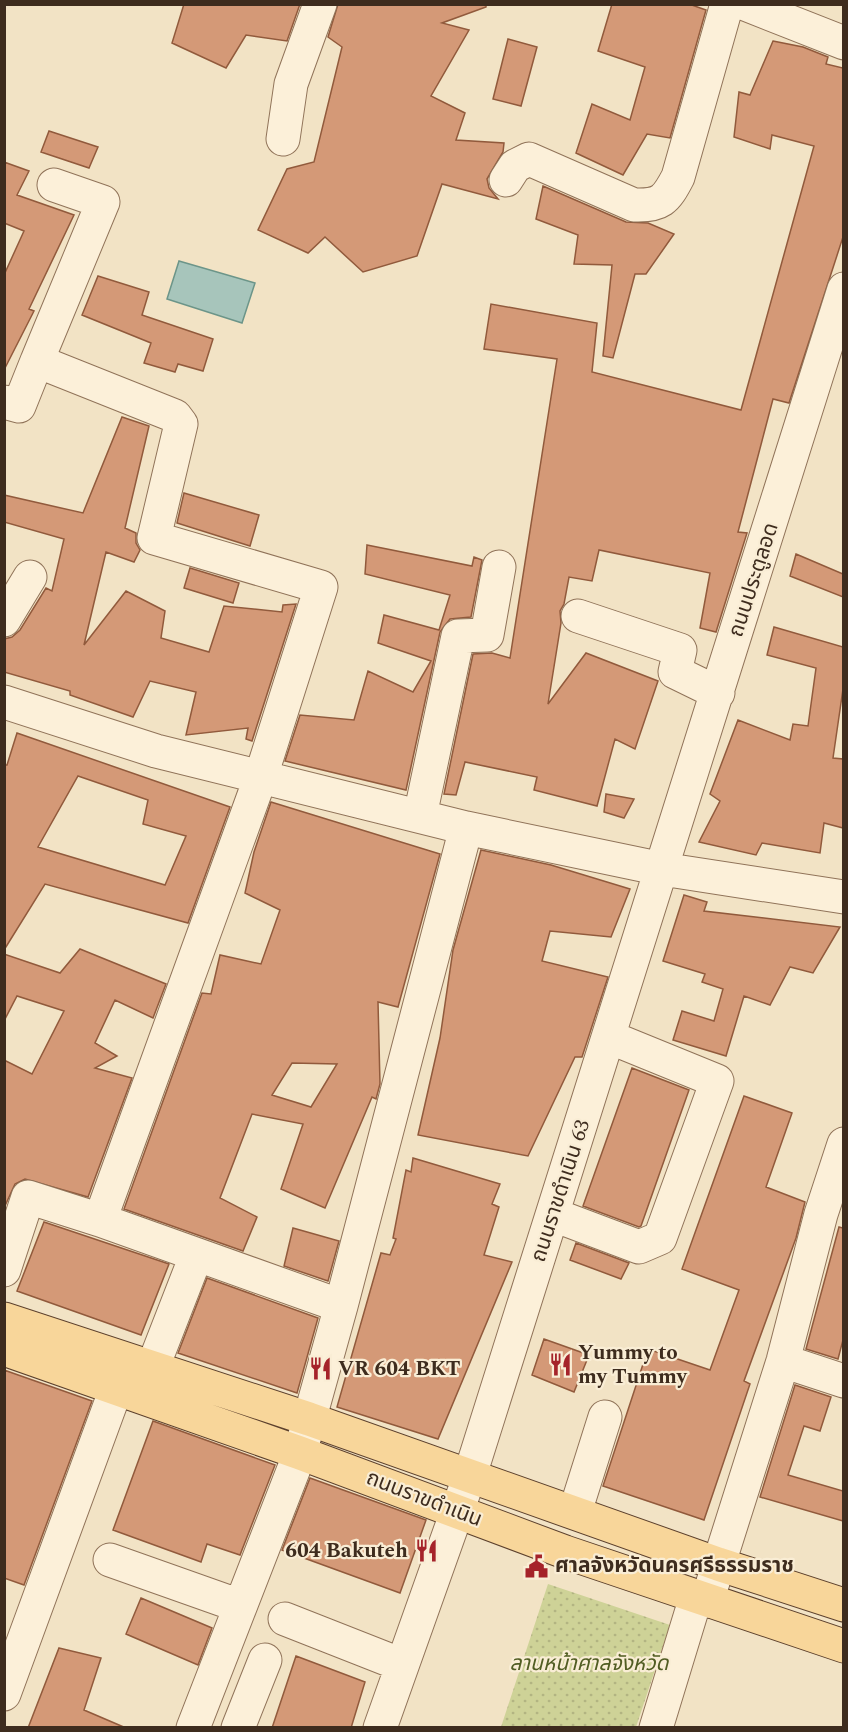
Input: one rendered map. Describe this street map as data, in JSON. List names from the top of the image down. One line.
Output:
{"streets":{"main road":["ถนนราขดำเนิน"],"street":["ถนนประตูลอด","ถนนราขดำเนิน 63"]},"crossings":[["ถนนประตูลอด","ถนนราขดำเนิน 63"],["ถนนราขดำเนิน 63","ถนนราขดำเนิน"]],"parks":["ลานหน้าศาลจังหวัด"],"places":{"restaurant":["Yummy to my Tummy","VR 604 BKT","604 Bakuteh"],"public building":["ศาลจังหวัดนครศรีธรรมราช"]}}
